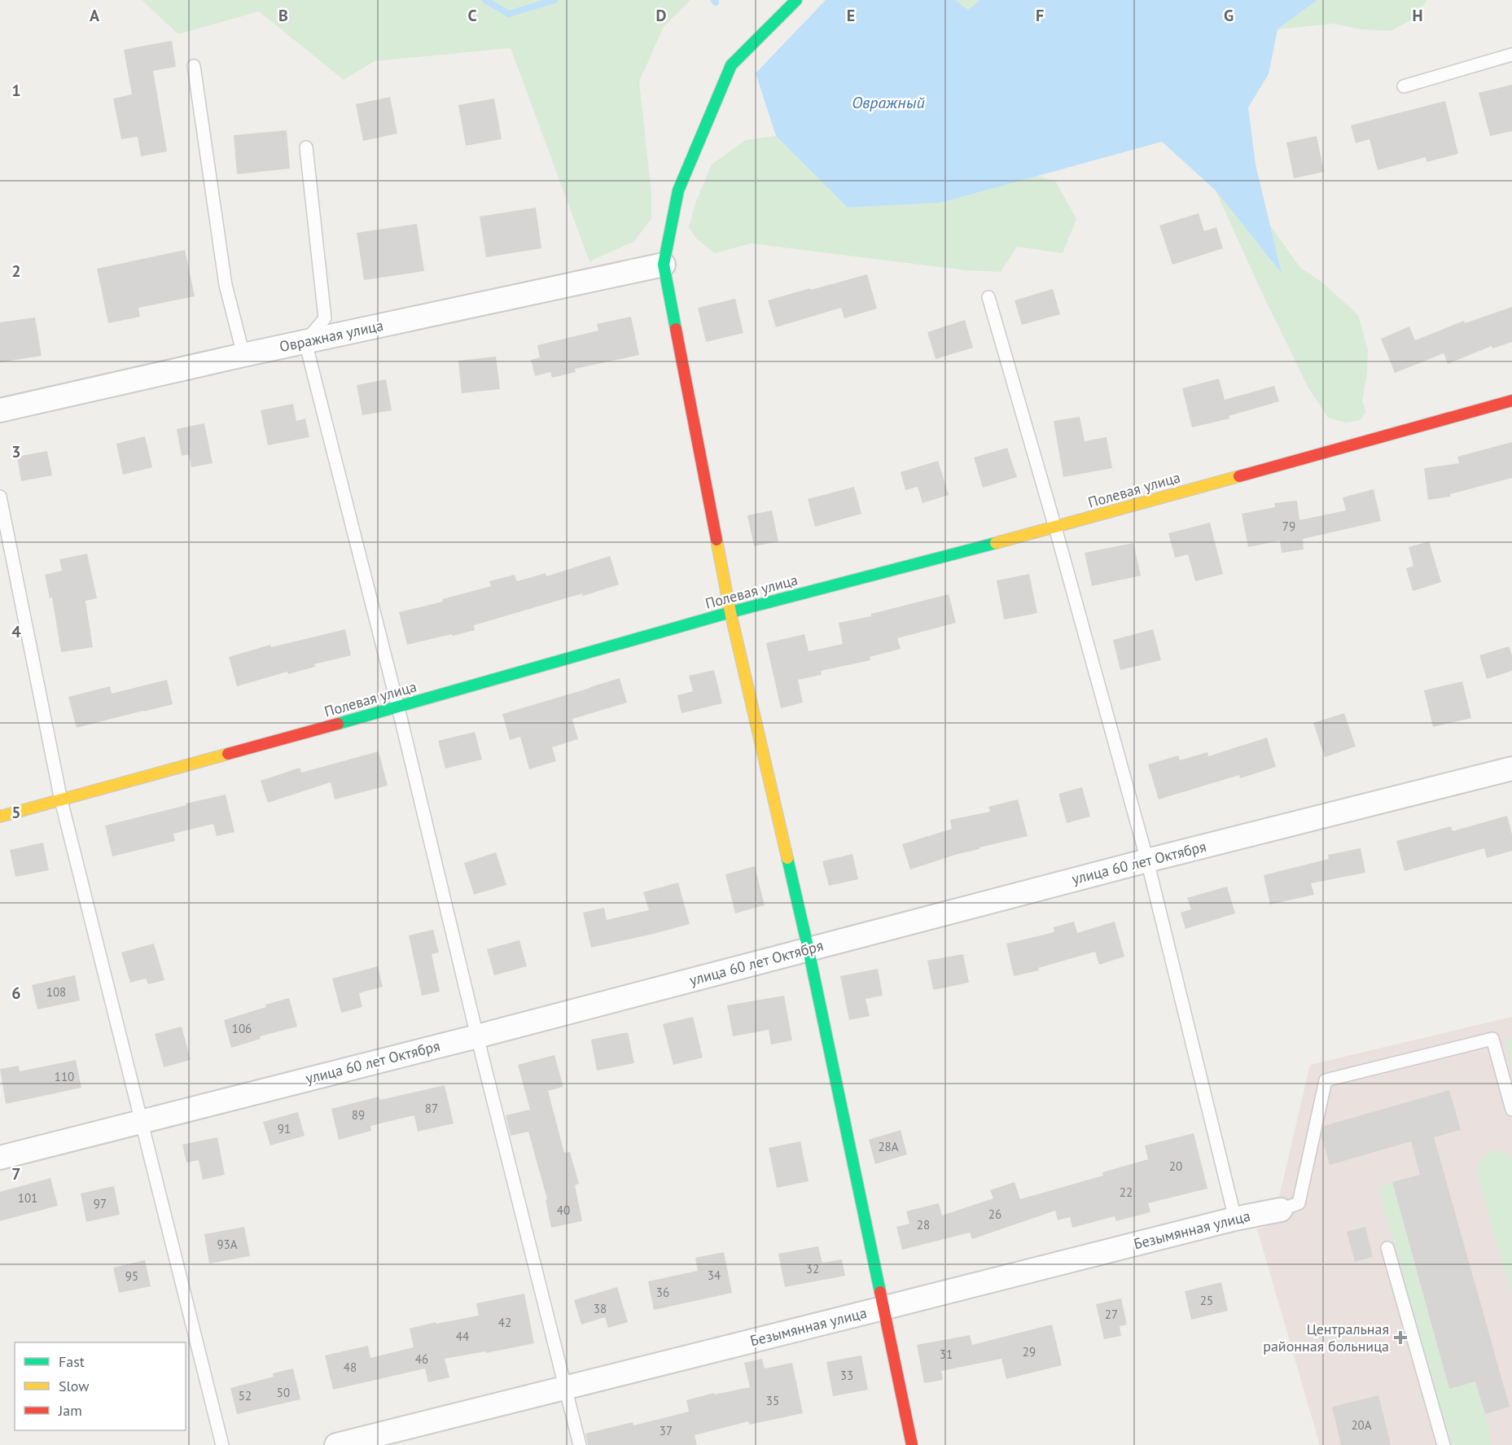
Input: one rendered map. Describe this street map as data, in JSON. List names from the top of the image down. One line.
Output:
{"streets":{"street":["Овражная улица","Полевая улица","улица 60 лет Октября","Безымянная улица"]},"water":["Овражный"],"places":{"health":["Центральная районная больница"]},"house_numbers":["79","108","106","110","87","89","91","28А","20","22","101","97","40","26","28","93А","32","34","95","36","25","38","27","42","44","29","31","46","48","33","50","52","35","20А","37"],"legend":["Fast","Slow","Jam"],"grid":{"columns":["A","B","C","D","E","F","G","H"],"rows":["1","2","3","4","5","6","7"]}}
